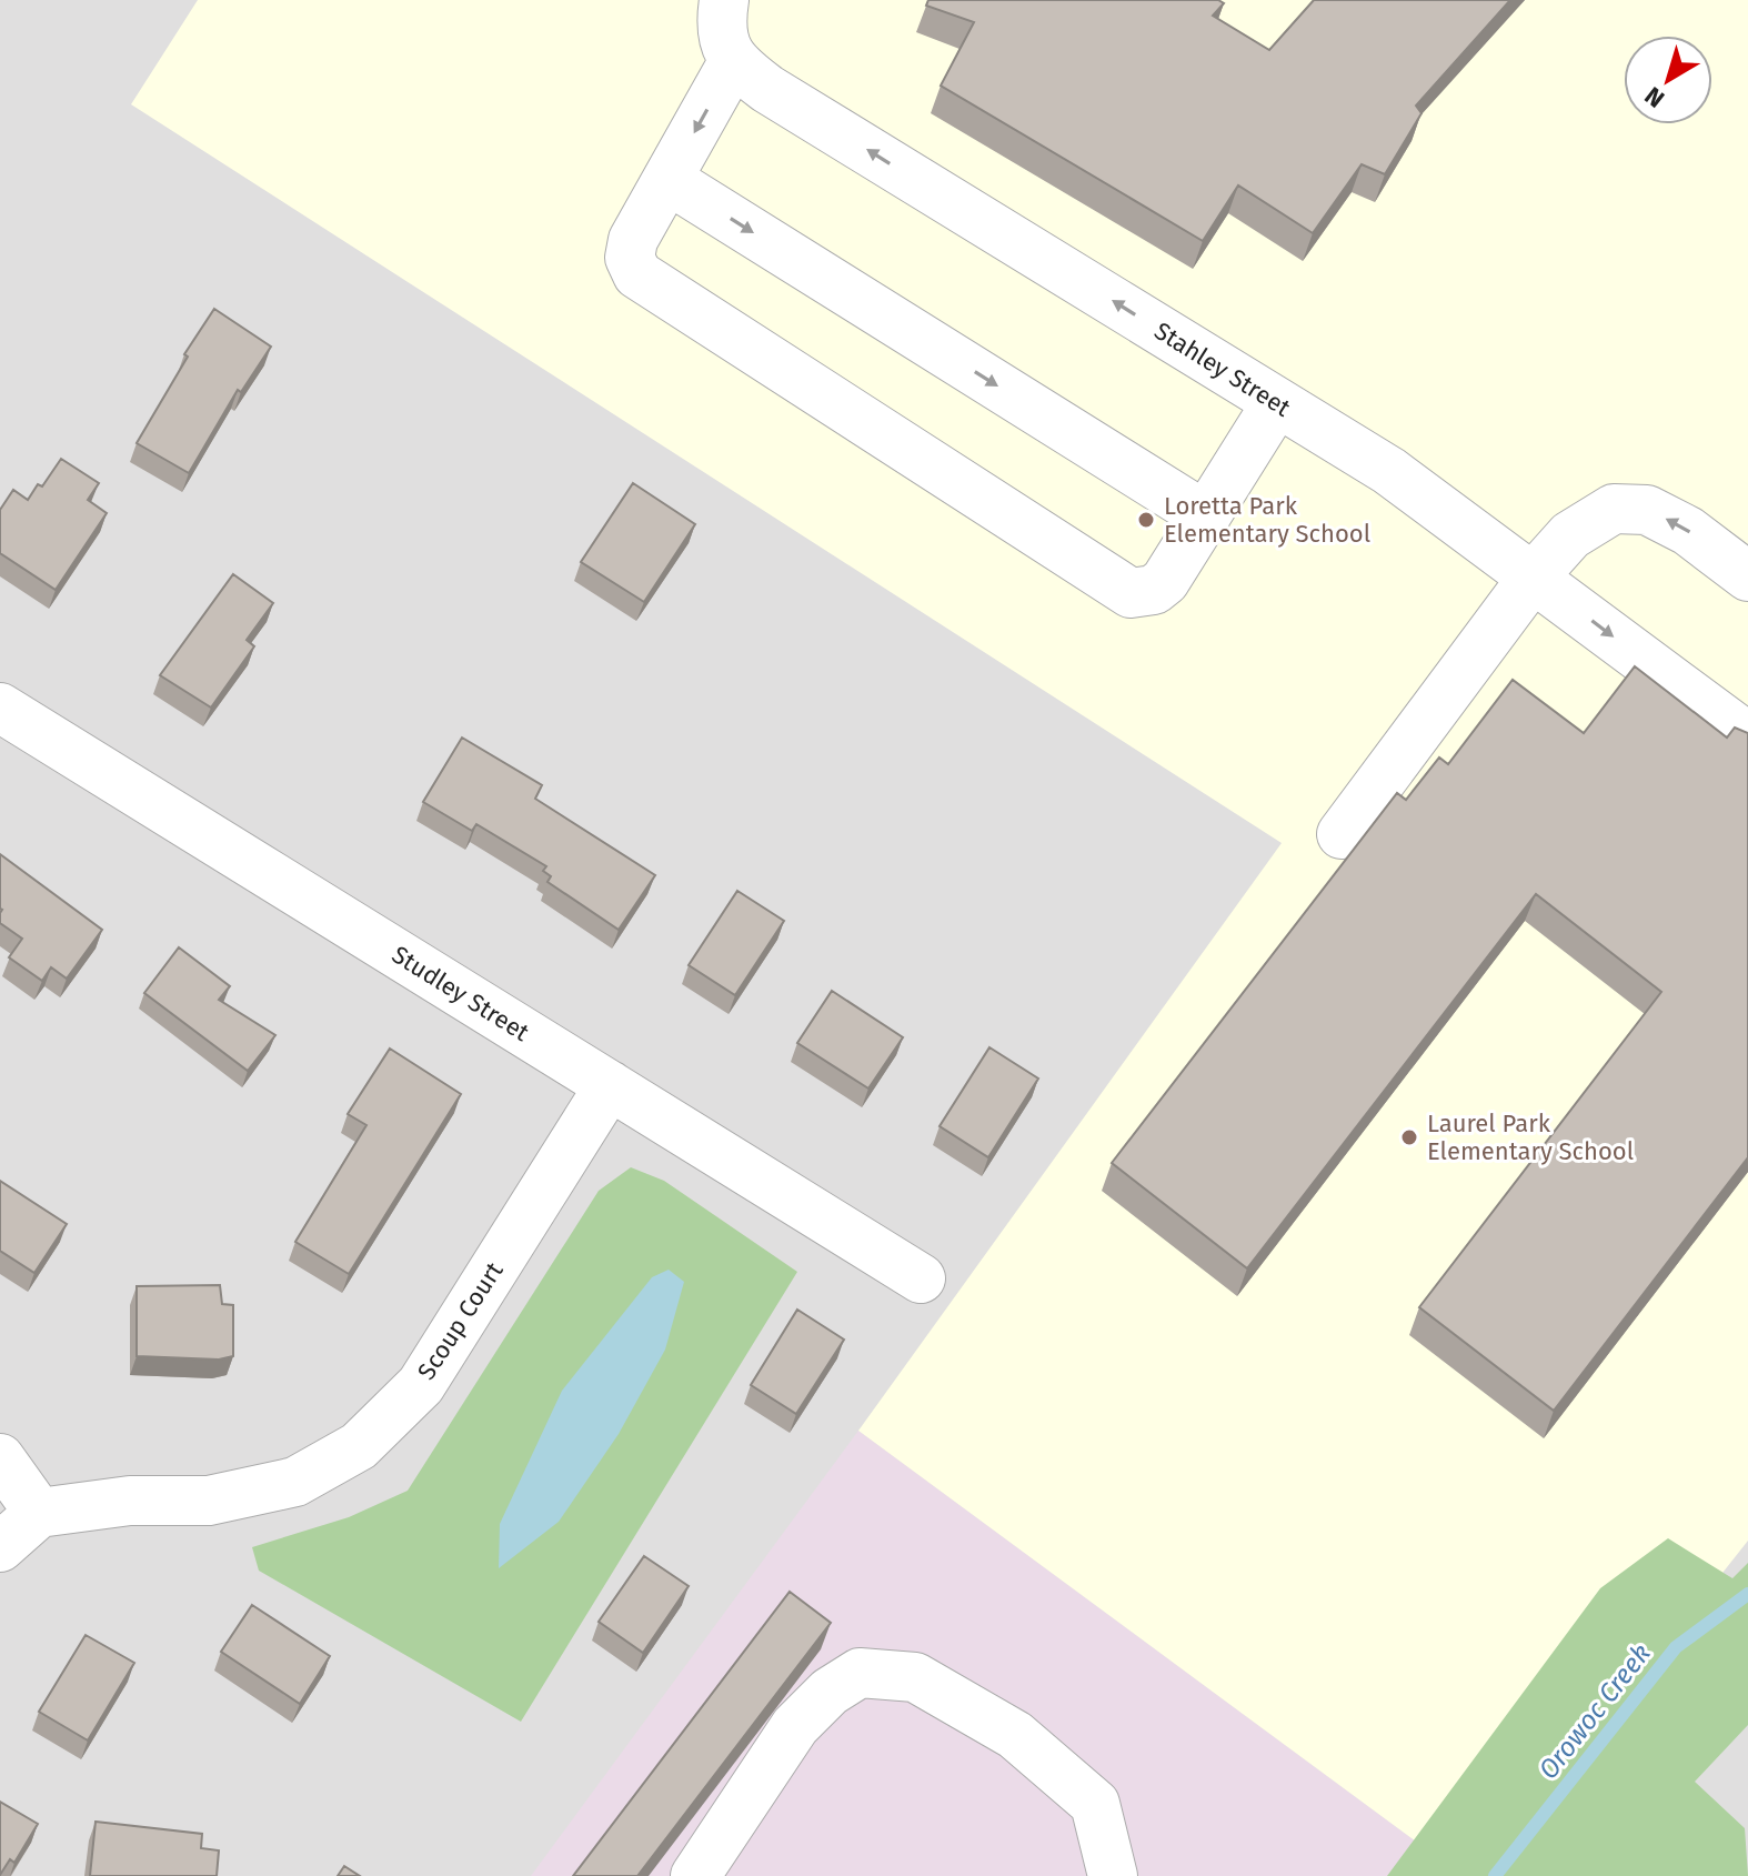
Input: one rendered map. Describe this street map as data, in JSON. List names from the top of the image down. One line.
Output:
{"streets":{"street":["Stahley Street","Studley Street","Scoup Court"]},"crossings":[["Studley Street","Scoup Court"]],"water":["Orowoc Creek"],"places":["Loretta Park Elementary School","Laurel Park Elementary School"],"north":"bottom left"}
